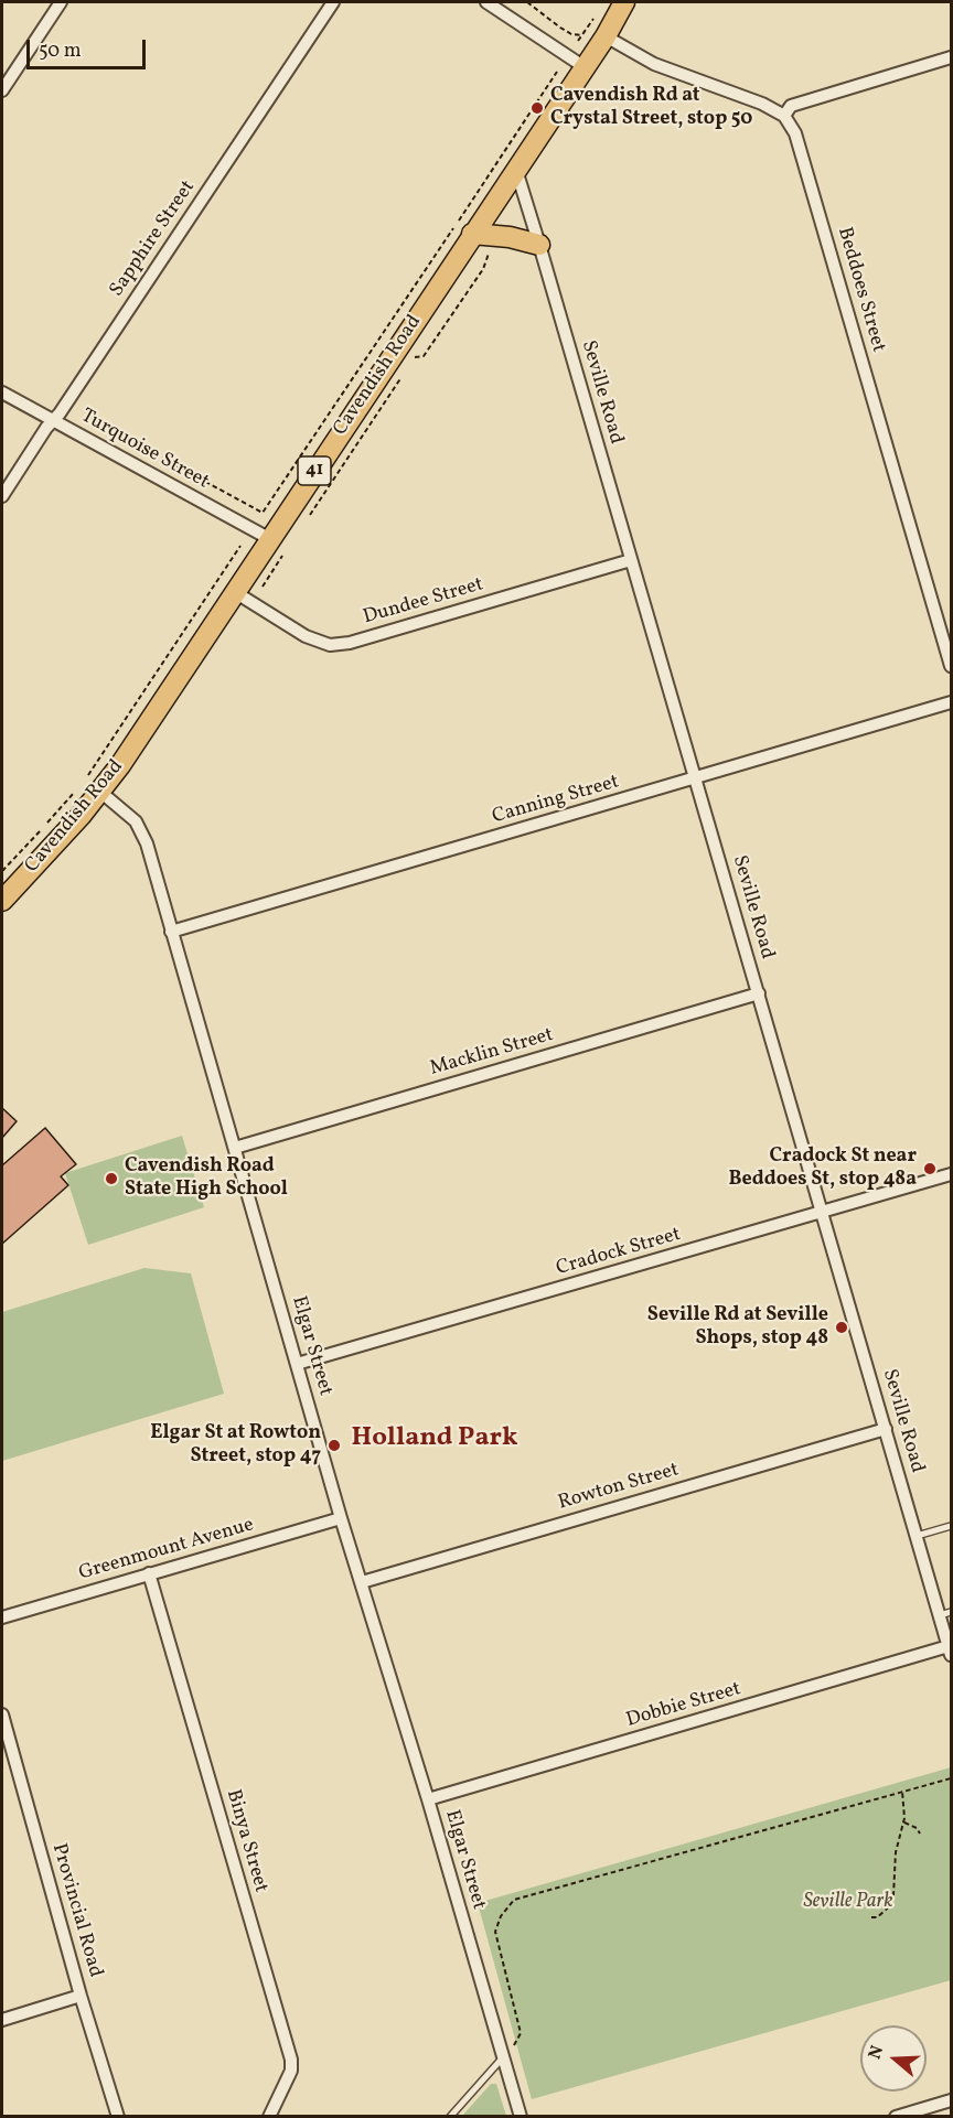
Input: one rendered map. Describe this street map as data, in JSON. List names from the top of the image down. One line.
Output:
{"streets":{"main road":["Cavendish Road","41"],"street":["Sapphire Street","Beddoes Street","Seville Road","Turquoise Street","Dundee Street","Canning Street","Macklin Street","Cradock Street","Elgar Street","Rowton Street","Greenmount Avenue","Dobbie Street","Binya Street","Provincial Road"]},"crossings":[["Sapphire Street","Turquoise Street"],["Cavendish Road","Seville Road"],["Cavendish Road","Turquoise Street"],["Cavendish Road","Dundee Street"],["Cavendish Road","Elgar Street"],["Seville Road","Dundee Street"],["Seville Road","Canning Street"],["Seville Road","Macklin Street"],["Seville Road","Cradock Street"],["Seville Road","Rowton Street"],["Seville Road","Dobbie Street"],["Canning Street","Elgar Street"],["Macklin Street","Elgar Street"],["Cradock Street","Elgar Street"],["Elgar Street","Rowton Street"],["Elgar Street","Greenmount Avenue"],["Elgar Street","Dobbie Street"],["Greenmount Avenue","Binya Street"]],"districts":["Holland Park"],"parks":["Seville Park"],"places":["Cavendish Rd at Crystal Street, stop 50","Cradock St near Beddoes St, stop 48a","Cavendish Road State High School","Seville Rd at Seville Shops, stop 48","Elgar St at Rowton Street, stop 47"],"scale_bar":"50 m","north":"left"}
